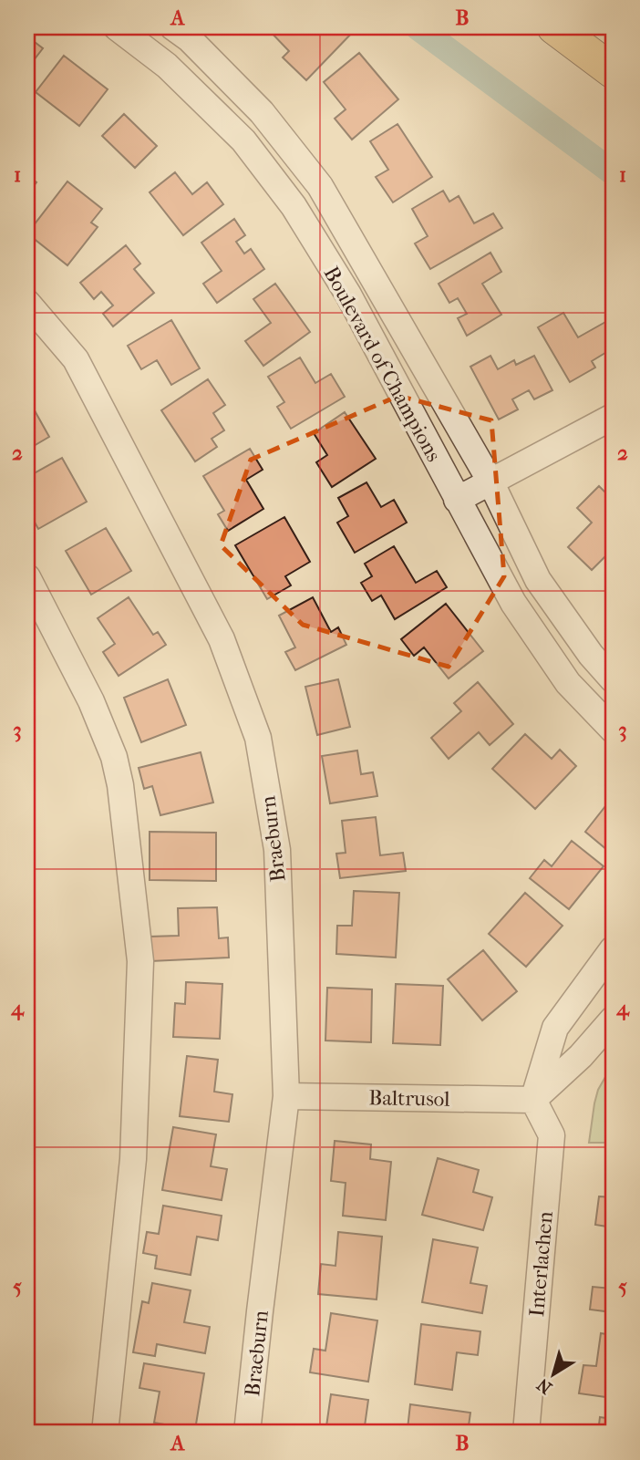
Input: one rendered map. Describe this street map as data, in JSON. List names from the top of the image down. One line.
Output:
{"streets":{"street":["Boulevard of Champions","Braeburn","Baltrusol","Interlachen"]},"crossings":[["Braeburn","Baltrusol"],["Baltrusol","Interlachen"]],"north":"bottom left","grid":{"columns":["A","B"],"rows":["1","2","3","4","5"]}}
